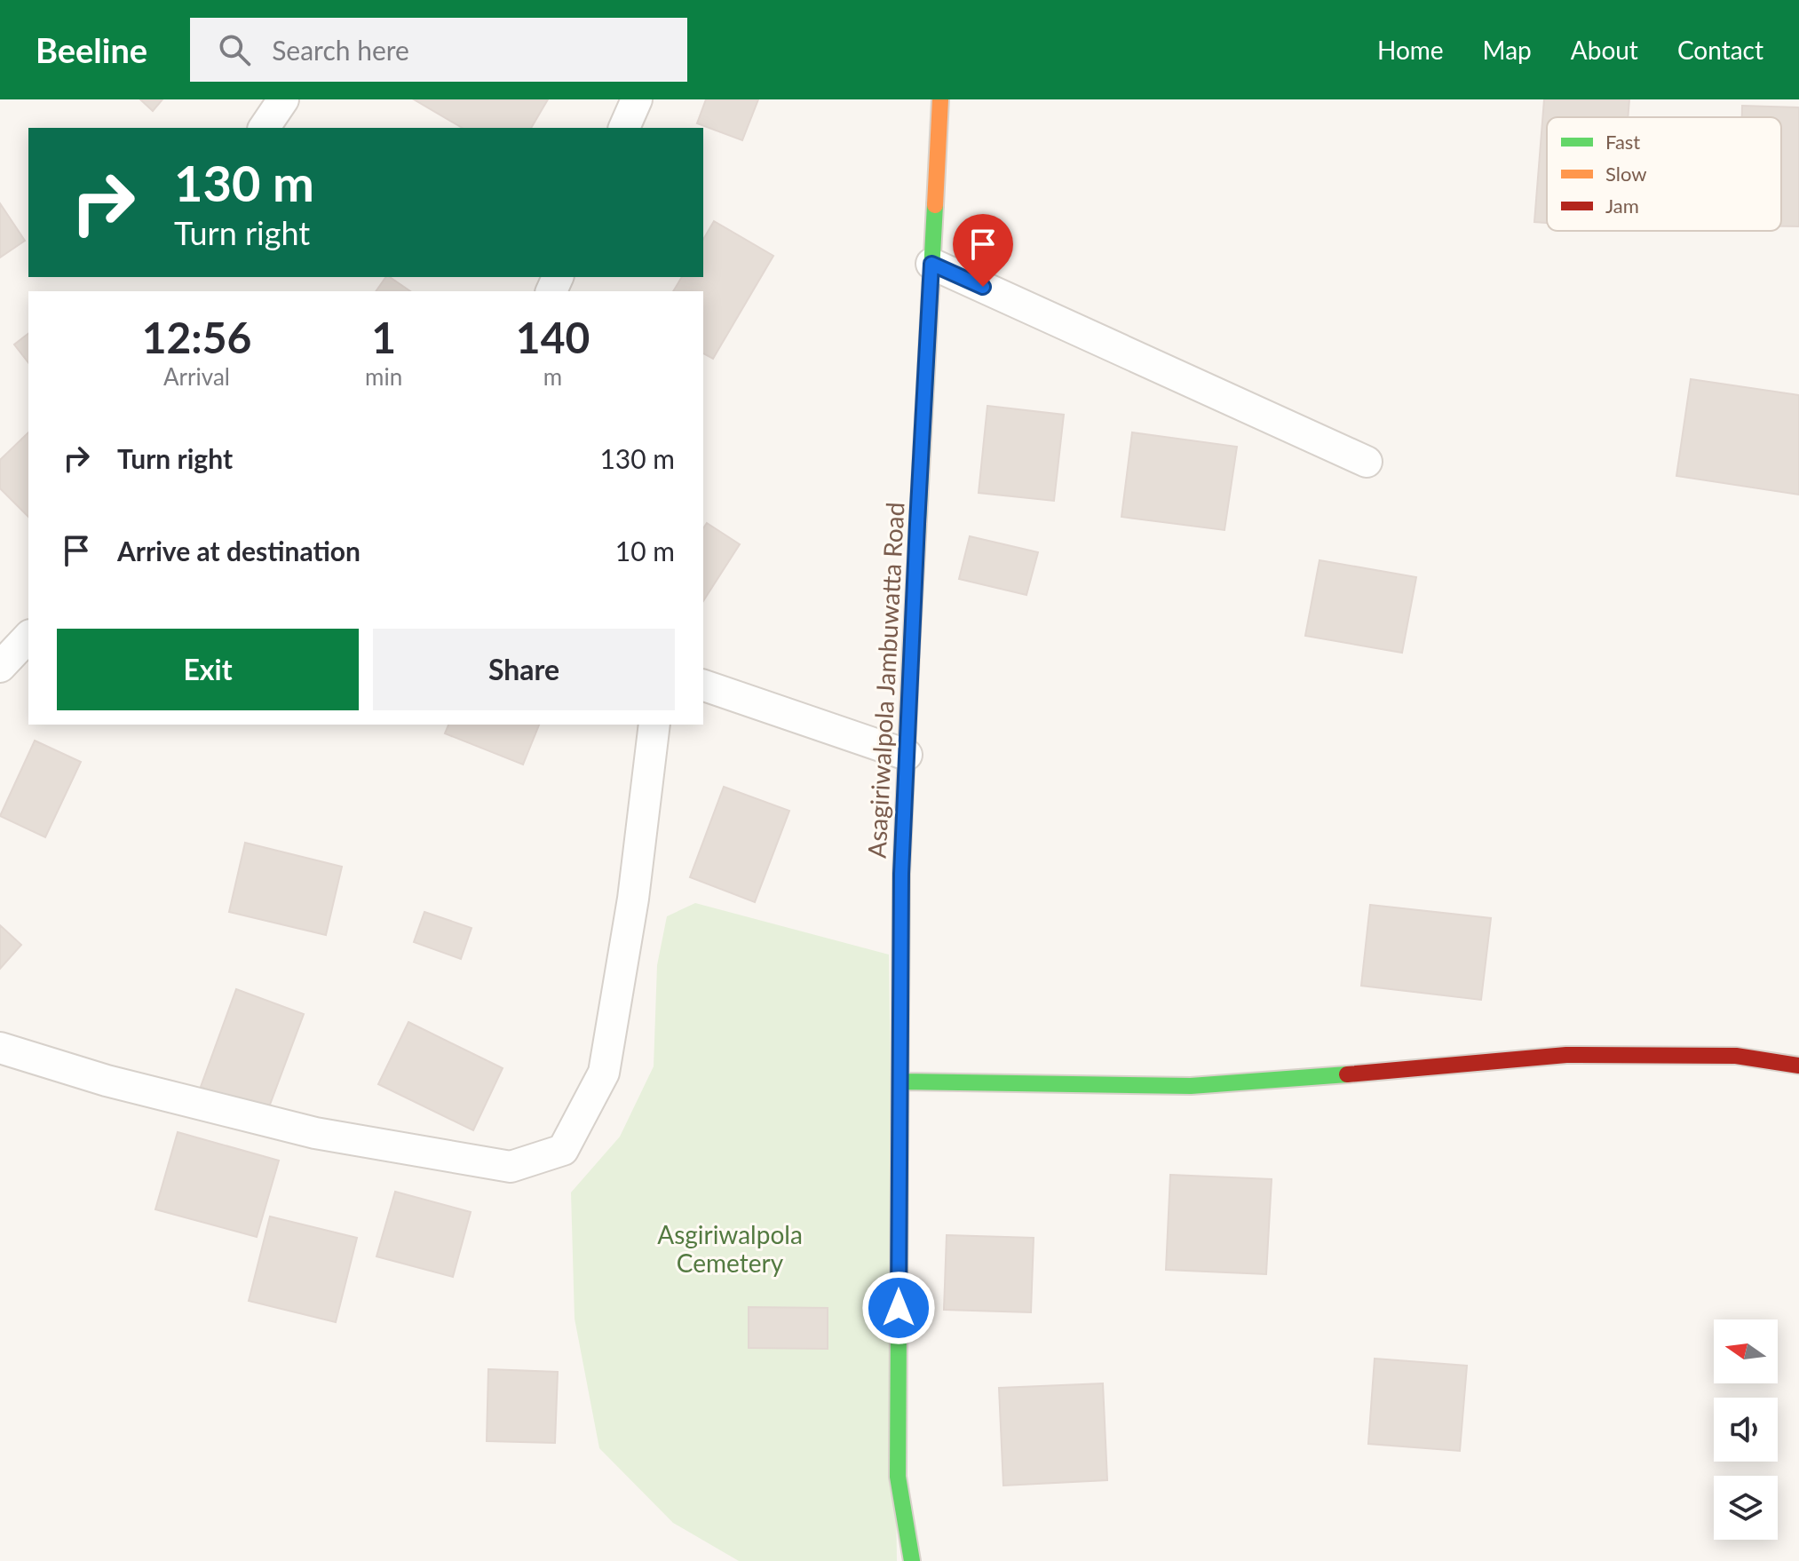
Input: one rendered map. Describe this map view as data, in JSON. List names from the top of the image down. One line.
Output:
{"streets":{"street":["Asagiriwalpola Jambuwatta Road"]},"parks":["Asgiriwalpola Cemetery"],"legend":["Fast","Slow","Jam"],"north":"left","page":{"header":"Beeline","search":"Search here","nav":["Home","Map","About","Contact"],"turn":["130 m","Turn right"],"eta":["12:56","Arrival","1","min","140","m"],"list":[{"name":"Turn right","value":"130 m"},{"name":"Arrive at destination","value":"10 m"}],"buttons":["Exit","Share"]}}
